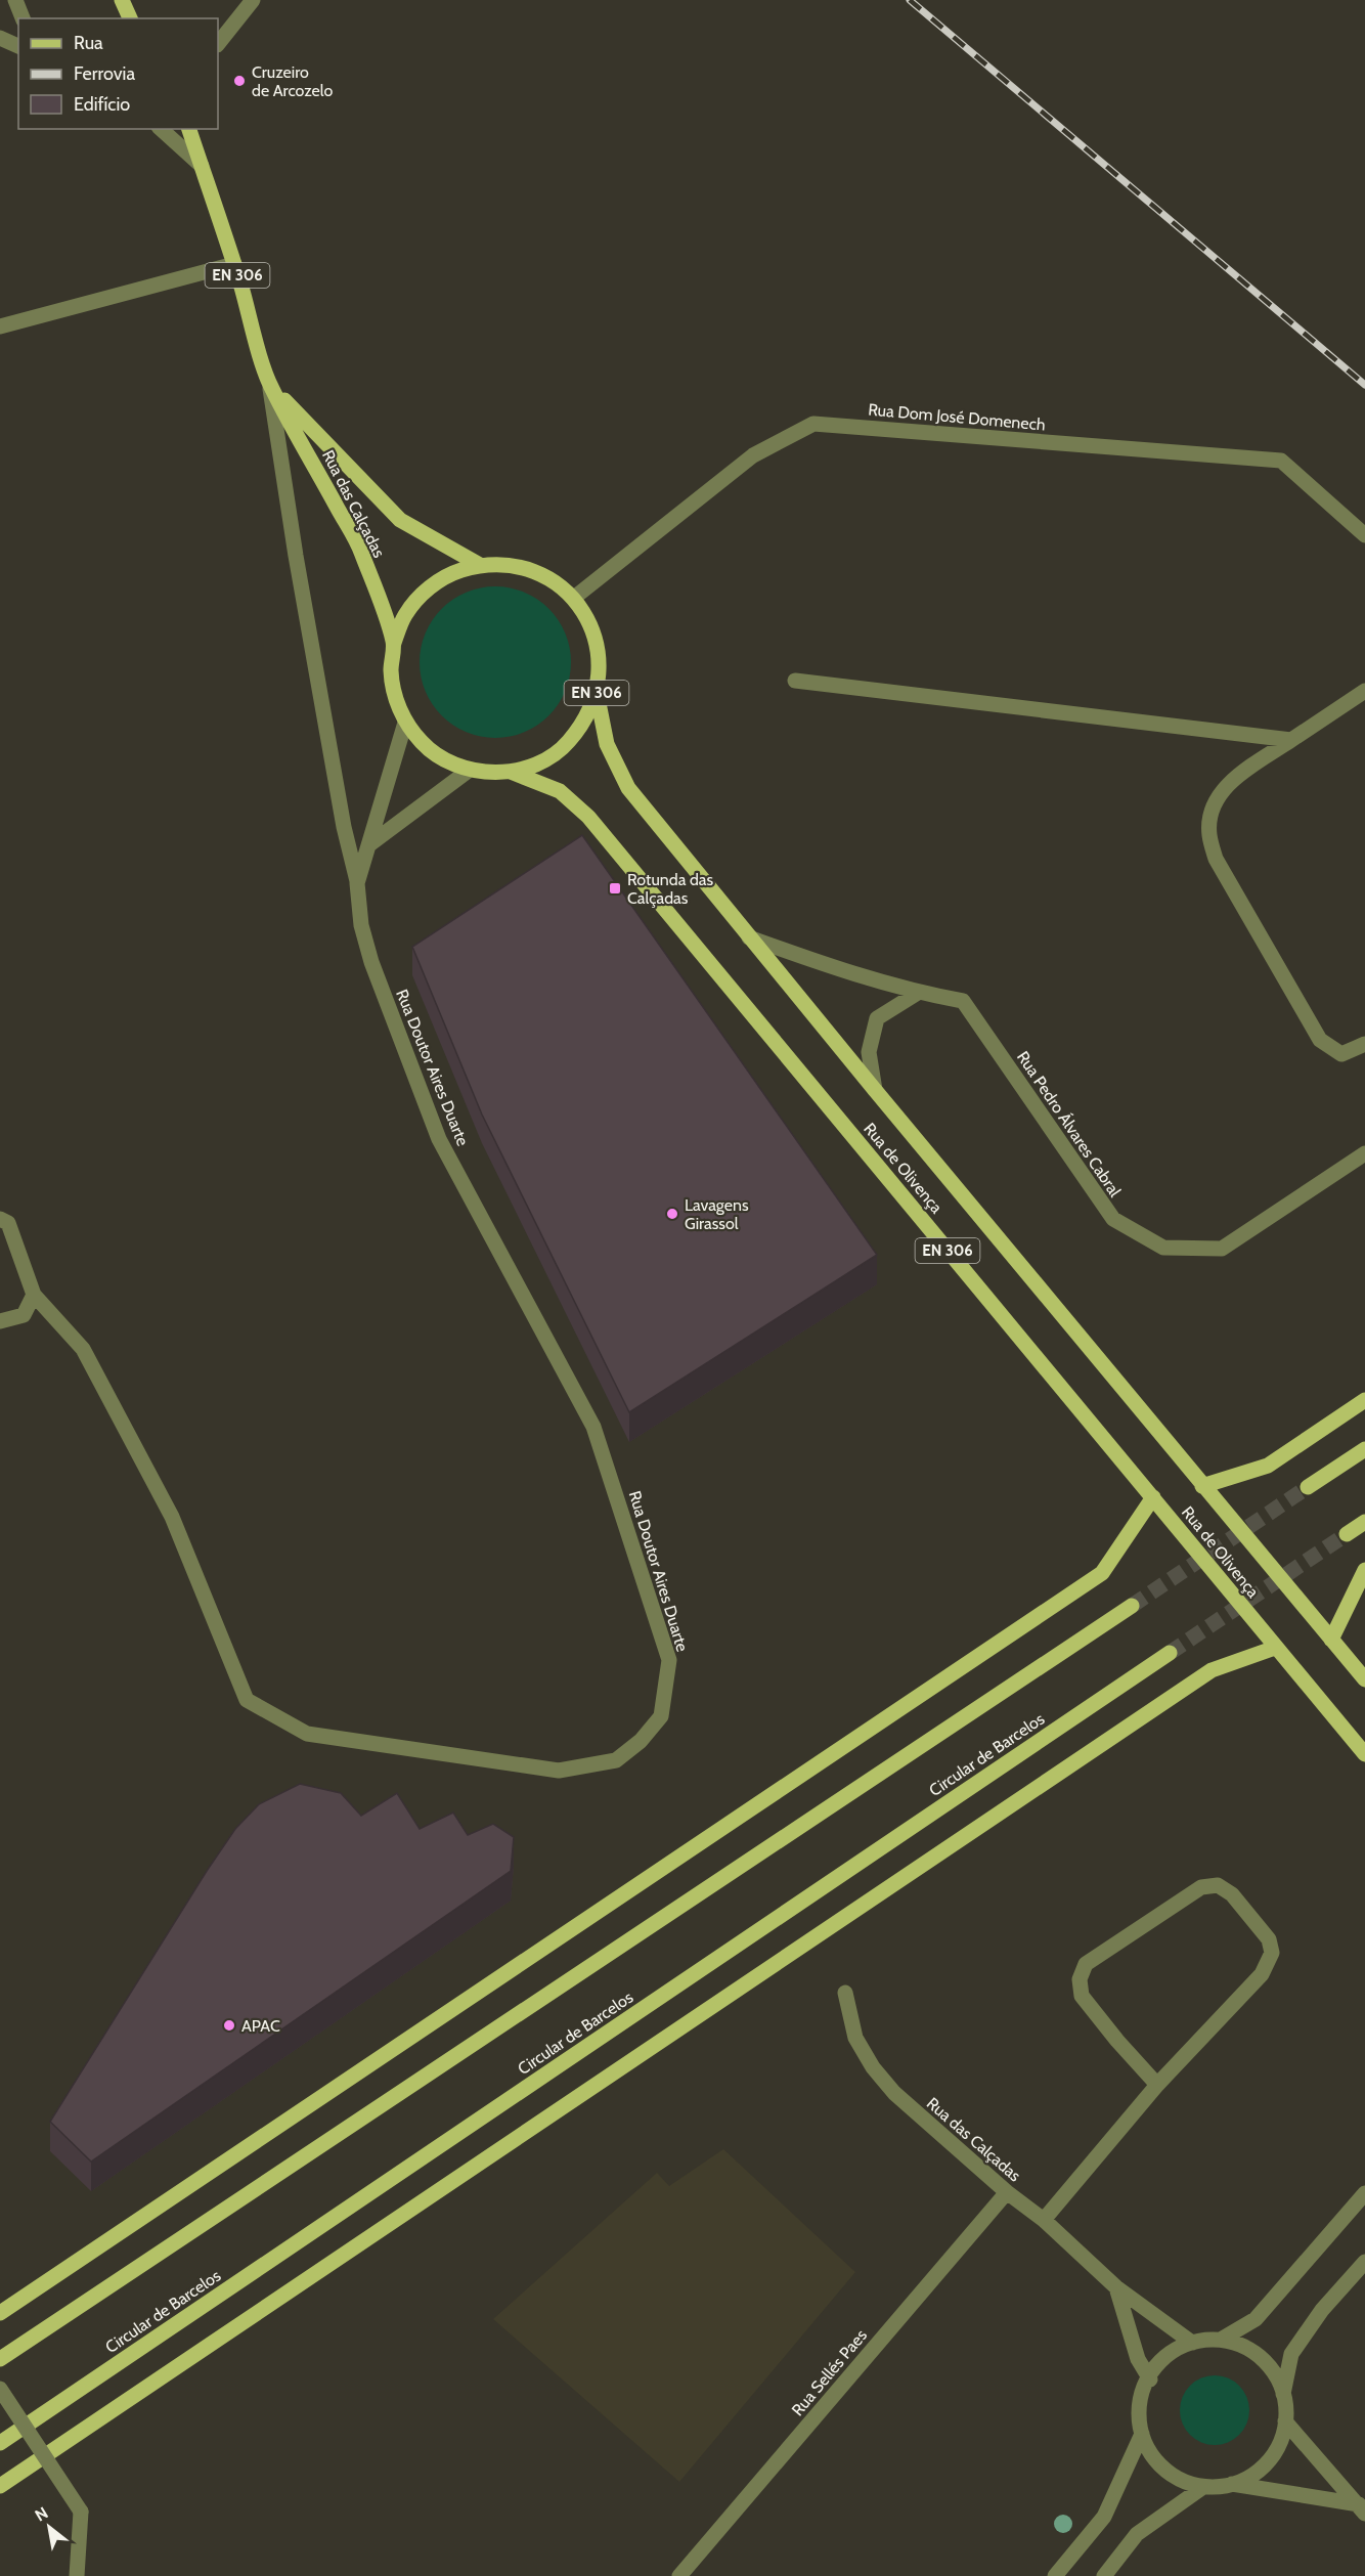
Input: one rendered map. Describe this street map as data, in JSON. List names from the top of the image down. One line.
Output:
{"streets":{"main road":["EN 306","Rua das Calçadas","Rua de Olivença","Circular de Barcelos"],"street":["Rua Dom José Domenech","Rua Doutor Aires Duarte","Rua Pedro Álvares Cabral","Rua Sellés Paes"]},"crossings":[["EN 306","Rua Dom José Domenech"],["EN 306","Rua das Calçadas"],["EN 306","Rua Doutor Aires Duarte"],["EN 306","Rua de Olivença"],["Rua Dom José Domenech","Rua das Calçadas"],["Rua Dom José Domenech","Rua Doutor Aires Duarte"],["Rua Dom José Domenech","Rua de Olivença"],["Rua das Calçadas","Rua Doutor Aires Duarte"],["Rua das Calçadas","Rua de Olivença"],["Rua das Calçadas","Rua Sellés Paes"],["Rua Doutor Aires Duarte","Rua de Olivença"],["Rua Pedro Álvares Cabral","Rua de Olivença"]],"places":{"other":["Cruzeiro de Arcozelo","Lavagens Girassol","APAC"],"transit":["Rotunda das Calçadas"]},"legend":["Rua","Ferrovia","Edifício"],"north":"top left"}
